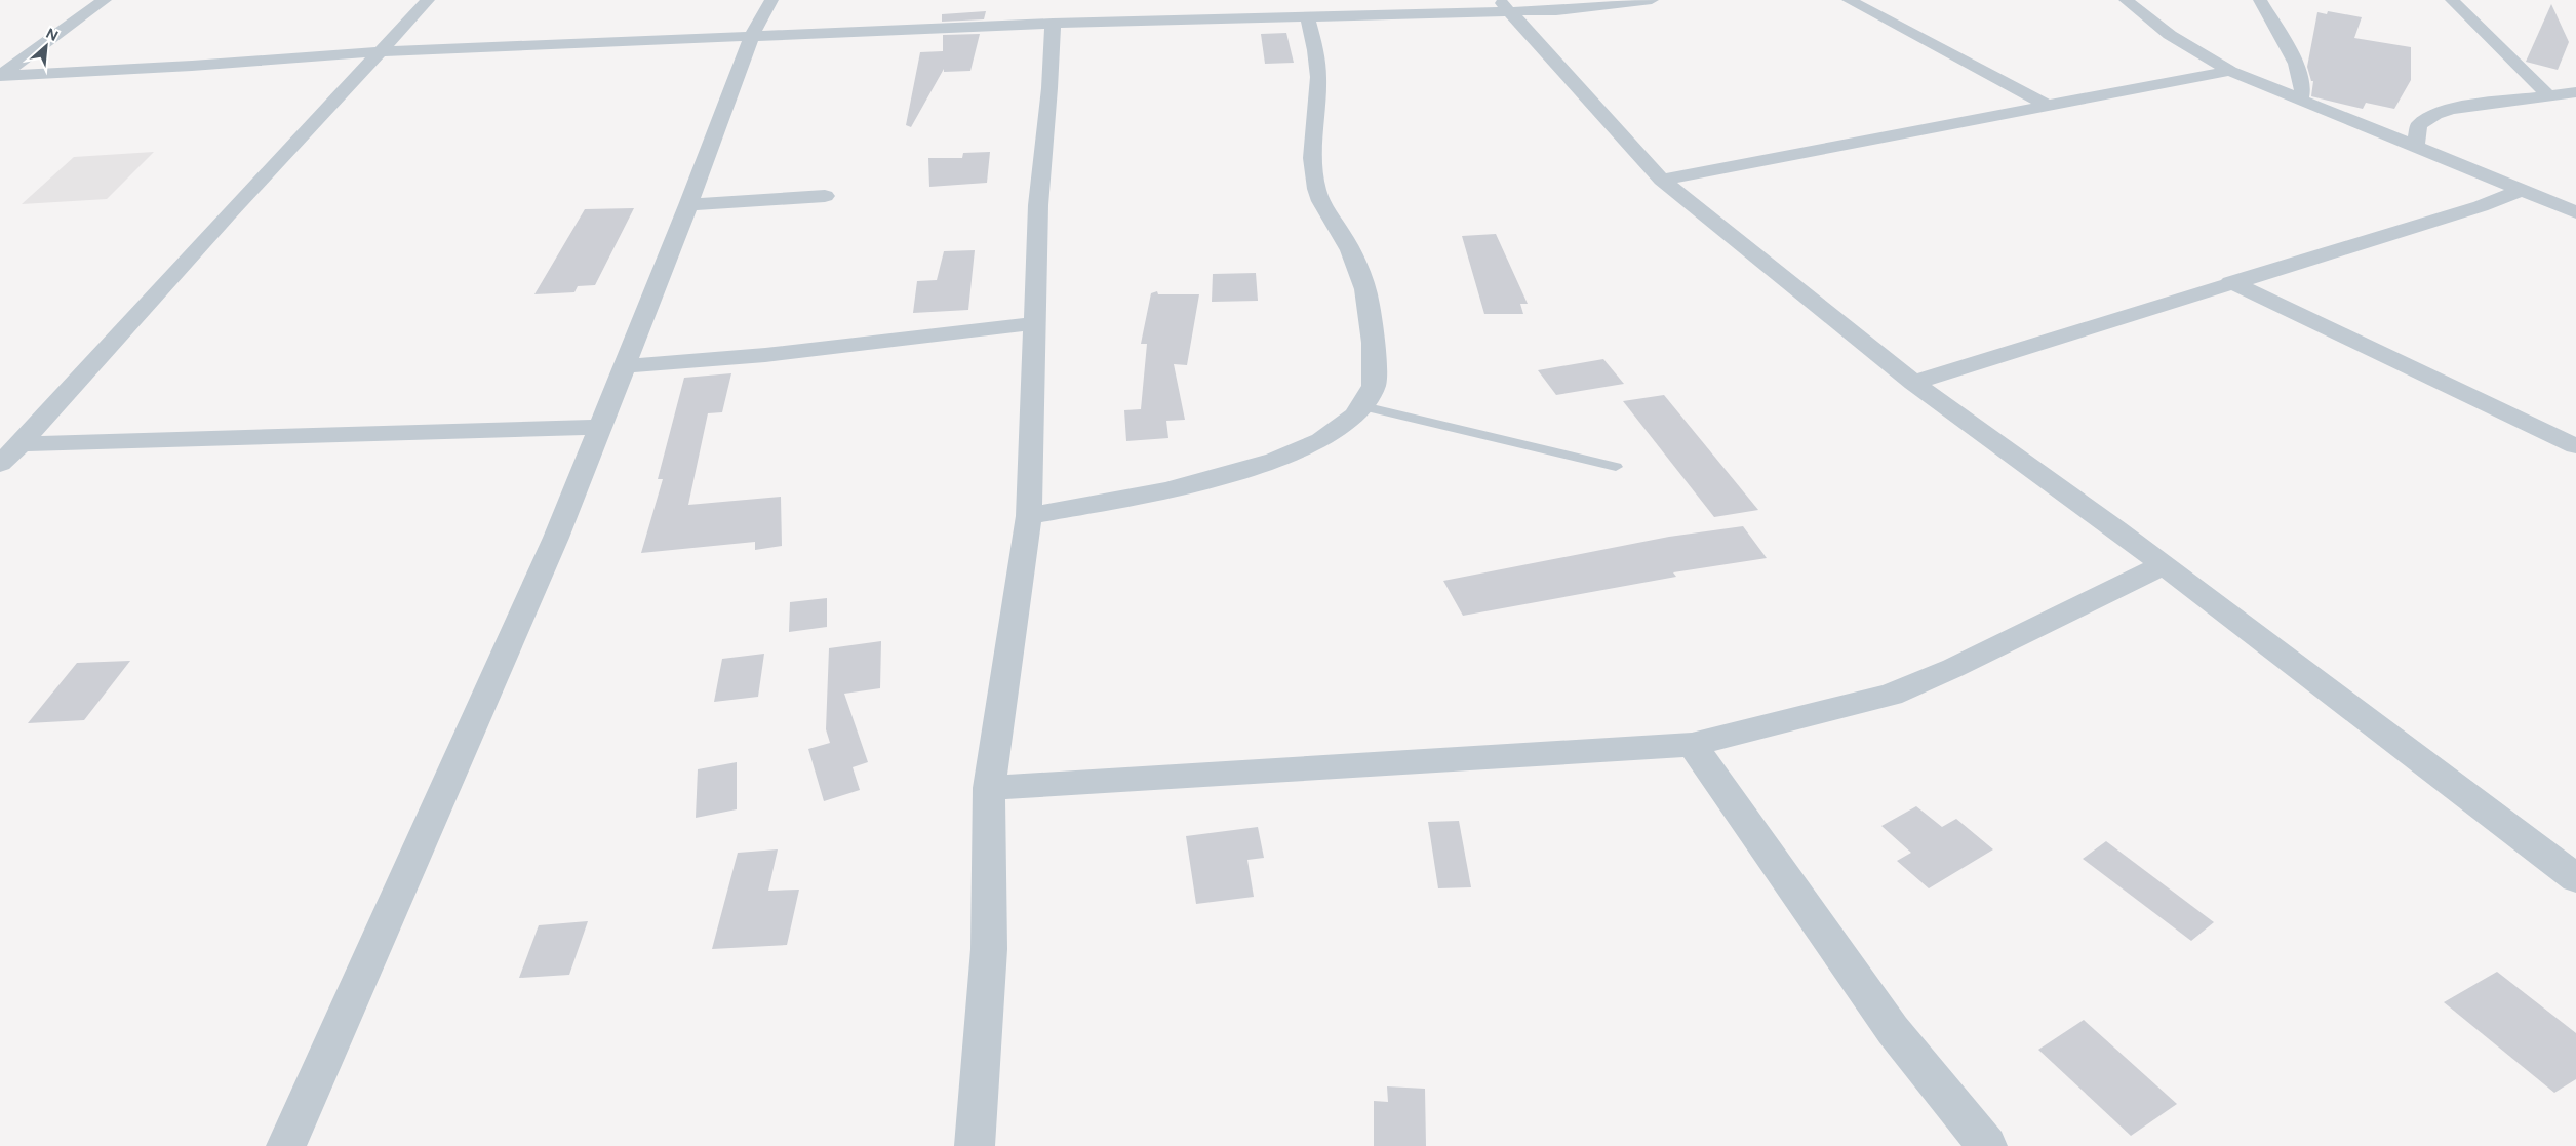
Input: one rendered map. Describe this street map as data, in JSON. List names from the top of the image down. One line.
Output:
{"north":"top right"}
